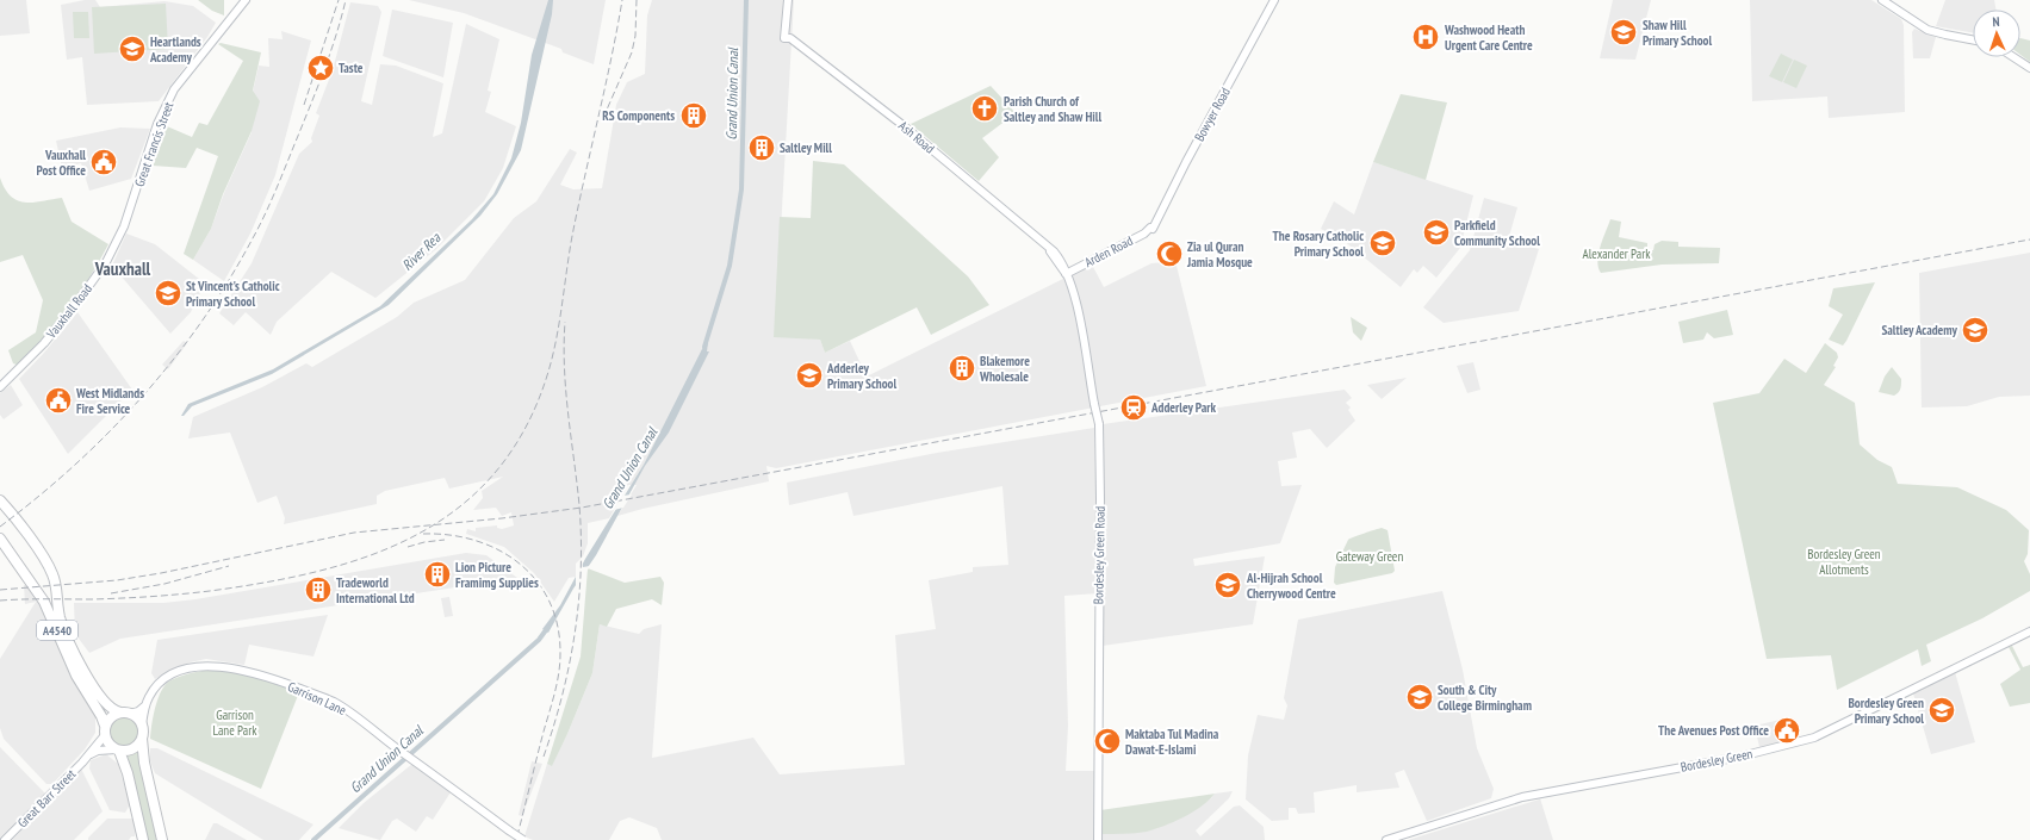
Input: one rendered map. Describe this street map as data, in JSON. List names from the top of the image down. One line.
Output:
{"streets":{"highway":["A4540"],"main road":["Bowyer Road","Ash Road","Great Francis Street","Arden Road","Vauxhall Road","Bordesley Green Road","Garrison Lane","Bordesley Green","Great Barr Street"]},"crossings":[["Bowyer Road","Arden Road"],["Ash Road","Arden Road"],["Ash Road","Bordesley Green Road"],["Great Francis Street","Vauxhall Road"],["Arden Road","Bordesley Green Road"],["A4540","Garrison Lane"],["A4540","Great Barr Street"],["Garrison Lane","Great Barr Street"]],"districts":["Vauxhall"],"water":["Grand Union Canal","River Rea"],"parks":["Alexander Park","Bordesley Green Allotments","Gateway Green","Garrison Lane Park"],"places":{"school or university":["Shaw Hill Primary School","Heartlands Academy","Parkfield Community School","The Rosary Catholic Primary School","St Vincent's Catholic Primary School","Saltley Academy","Adderley Primary School","Al-Hijrah School Cherrywood Centre","South & City College Birmingham","Bordesley Green Primary School"],"hospital":["Washwood Heath Urgent Care Centre"],"place":["Taste"],"church":["Parish Church of Saltley and Shaw Hill"],"building":["RS Components","Saltley Mill","Blakemore Wholesale","Lion Picture Framimg Supplies","Tradeworld International Ltd"],"public building":["Vauxhall Post Office","West Midlands Fire Service","The Avenues Post Office"],"mosque":["Zia ul Quran Jamia Mosque","Maktaba Tul Madina Dawat-E-Islami"],"station":["Adderley Park"]},"north":"top"}
